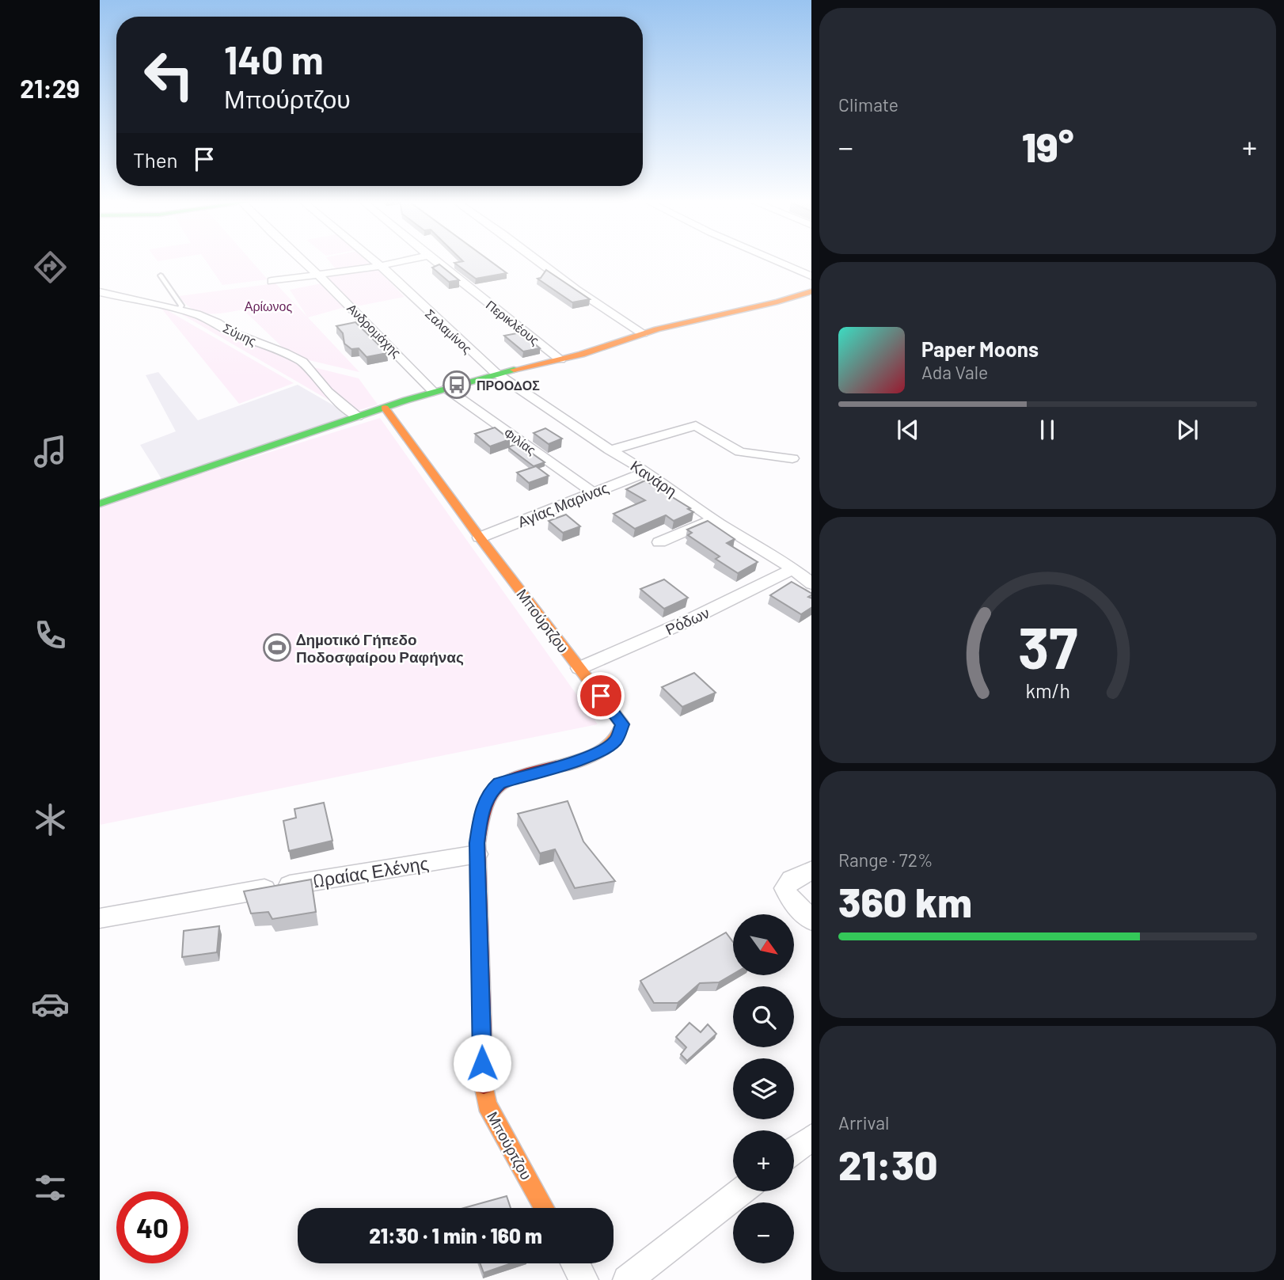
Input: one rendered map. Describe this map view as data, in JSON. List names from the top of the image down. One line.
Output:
{"streets":{"street":["Περικλέους","Ανδρομάχης","Σαλαμίνος","Σύμης","Φιλίας","Κανάρη","Αγίας Μαρίνας","Μπούρτζου","Ρόδων","Ωραίας Ελένης"]},"crossings":[["Ανδρομάχης","Φιλίας"],["Σαλαμίνος","Κανάρη"],["Φιλίας","Αγίας Μαρίνας"],["Κανάρη","Αγίας Μαρίνας"],["Κανάρη","Ρόδων"],["Αγίας Μαρίνας","Μπούρτζου"],["Μπούρτζου","Ρόδων"],["Μπούρτζου","Ωραίας Ελένης"]],"parks":["Αρίωνος"],"places":{"bus stop":["ΠΡΟΟΔΟΣ"],"sports":["Δημοτικό Γήπεδο Ποδοσφαίρου Ραφήνας"]},"north":"bottom right","page":{"tabs":"21:29","tile":["Climate",["Range · 72%","360 km"],["Arrival","21:30"]],"turn":["140 m","Μπούρτζου"],"heat":["−","19°","+"],"then":"Then","song":["Paper Moons","Ada Vale"],"map_buttons":["+","−"],"limit":"40","trip":"21:30 · 1 min · 160 m","gauge":["37","km/h"]}}
